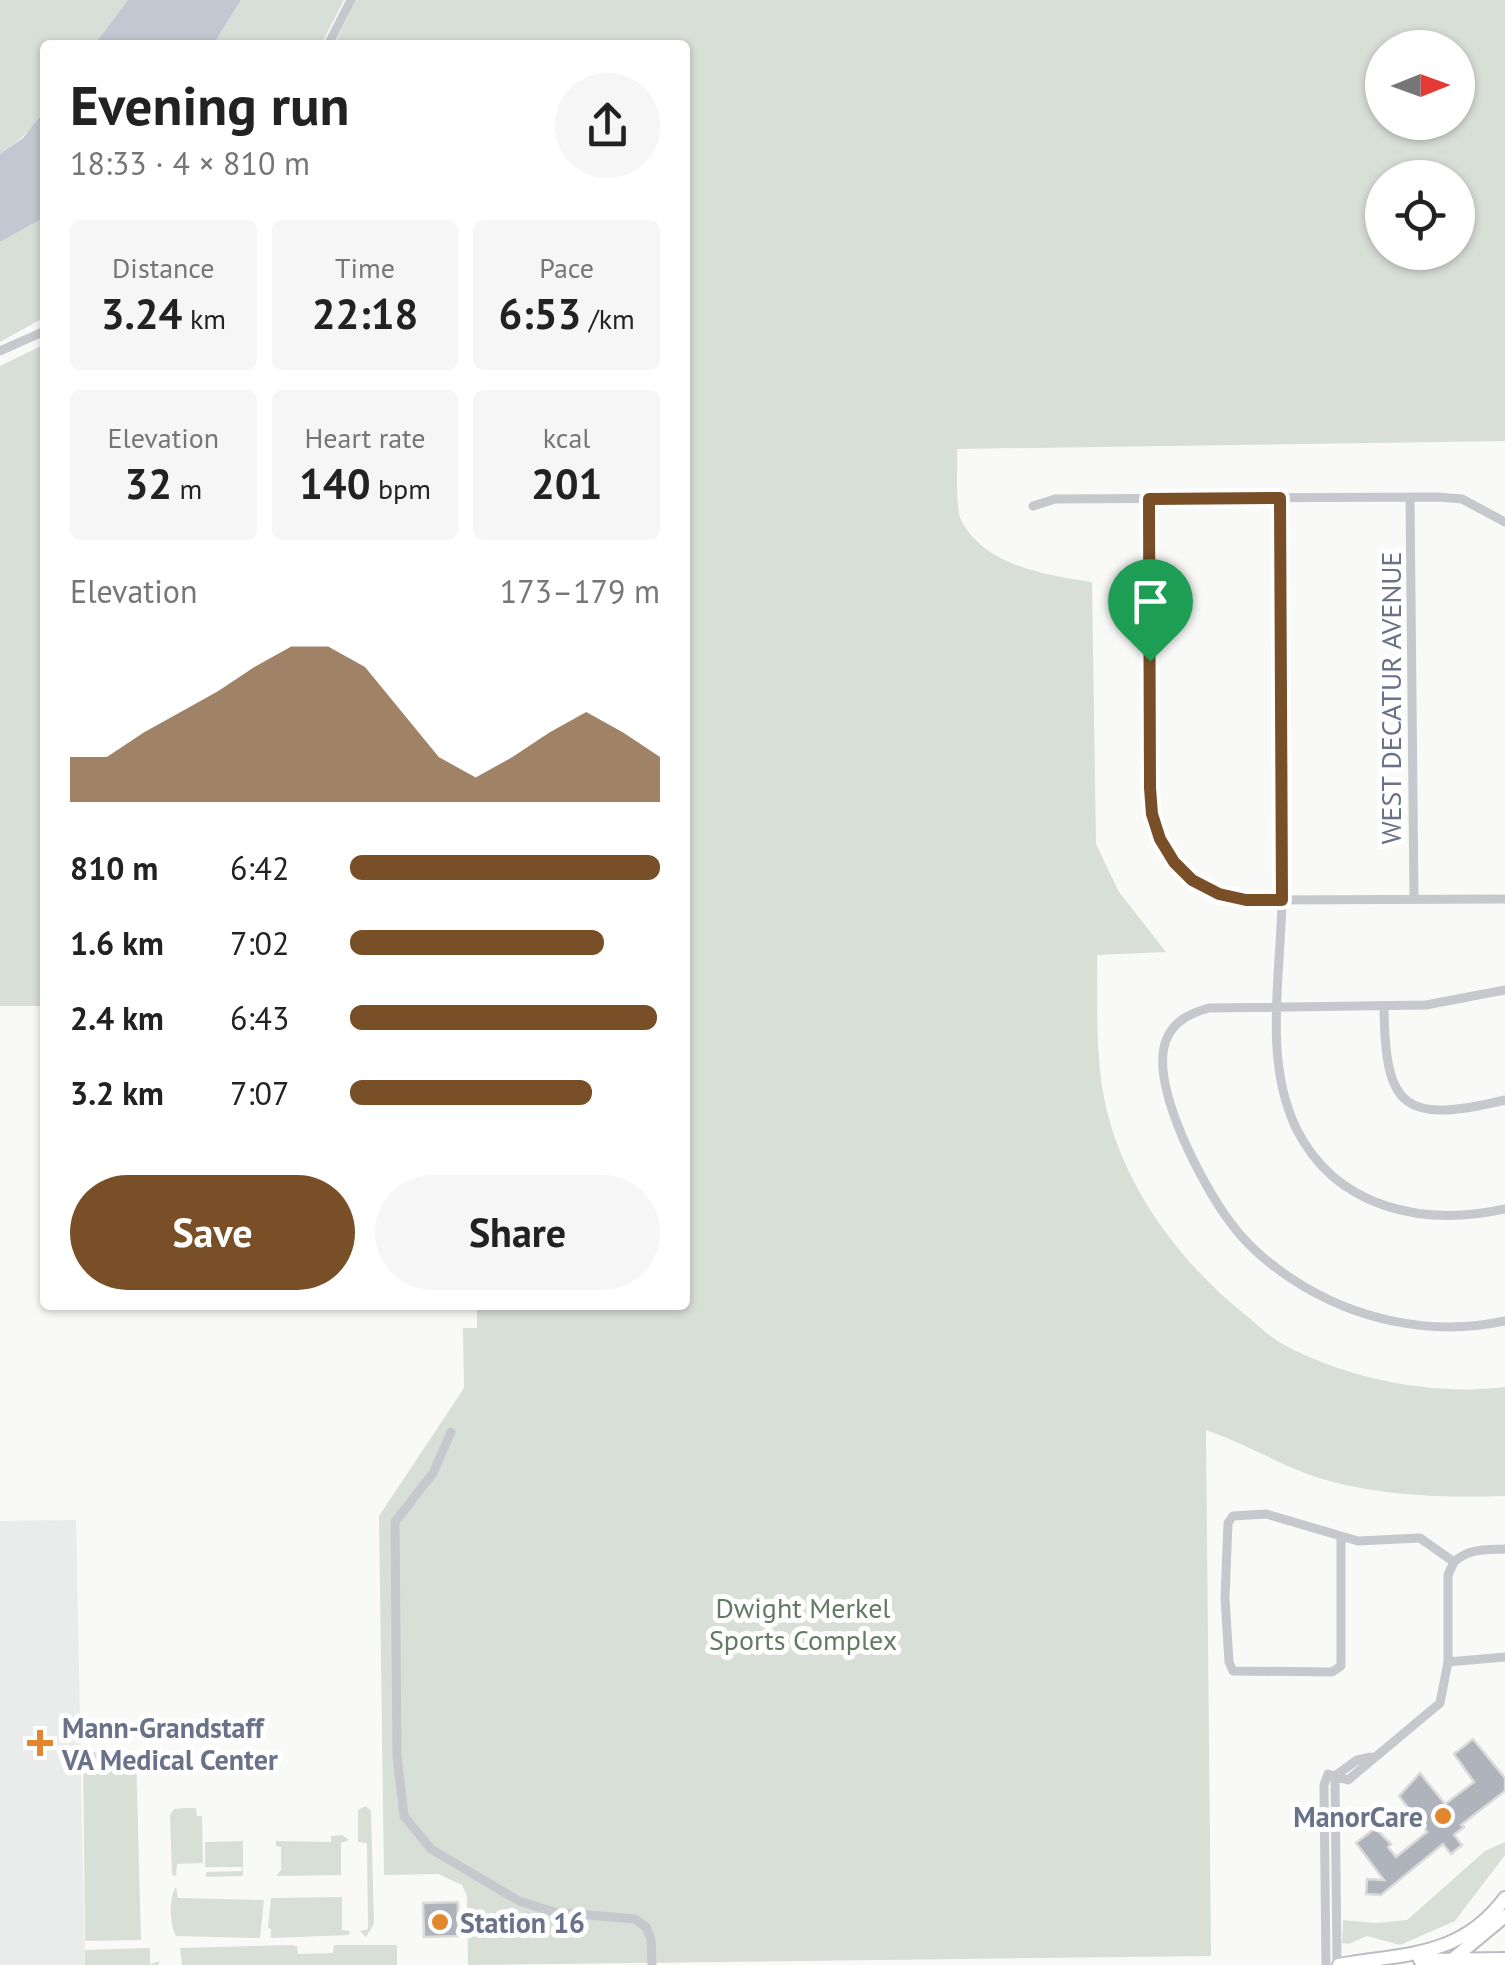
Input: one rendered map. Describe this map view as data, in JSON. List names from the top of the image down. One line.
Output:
{"streets":{"street":["WEST DECATUR AVENUE"]},"parks":["Dwight Merkel Sports Complex"],"places":{"health":["Mann-Grandstaff VA Medical Center"],"other":["ManorCare","Station 16"]},"north":"right","page":{"heading":["Evening run","18:33 · 4 × 810 m"],"stats":[["Distance","3.24 km"],["Time","22:18"],["Pace","6:53 /km"],["Elevation","32 m"],["Heart rate","140 bpm"],["kcal","201"]],"chart":["Elevation","173–179 m"],"list":[{"name":"810 m","note":"6:42"},{"name":"1.6 km","note":"7:02"},{"name":"2.4 km","note":"6:43"},{"name":"3.2 km","note":"7:07"}],"buttons":["Save","Share"]}}
